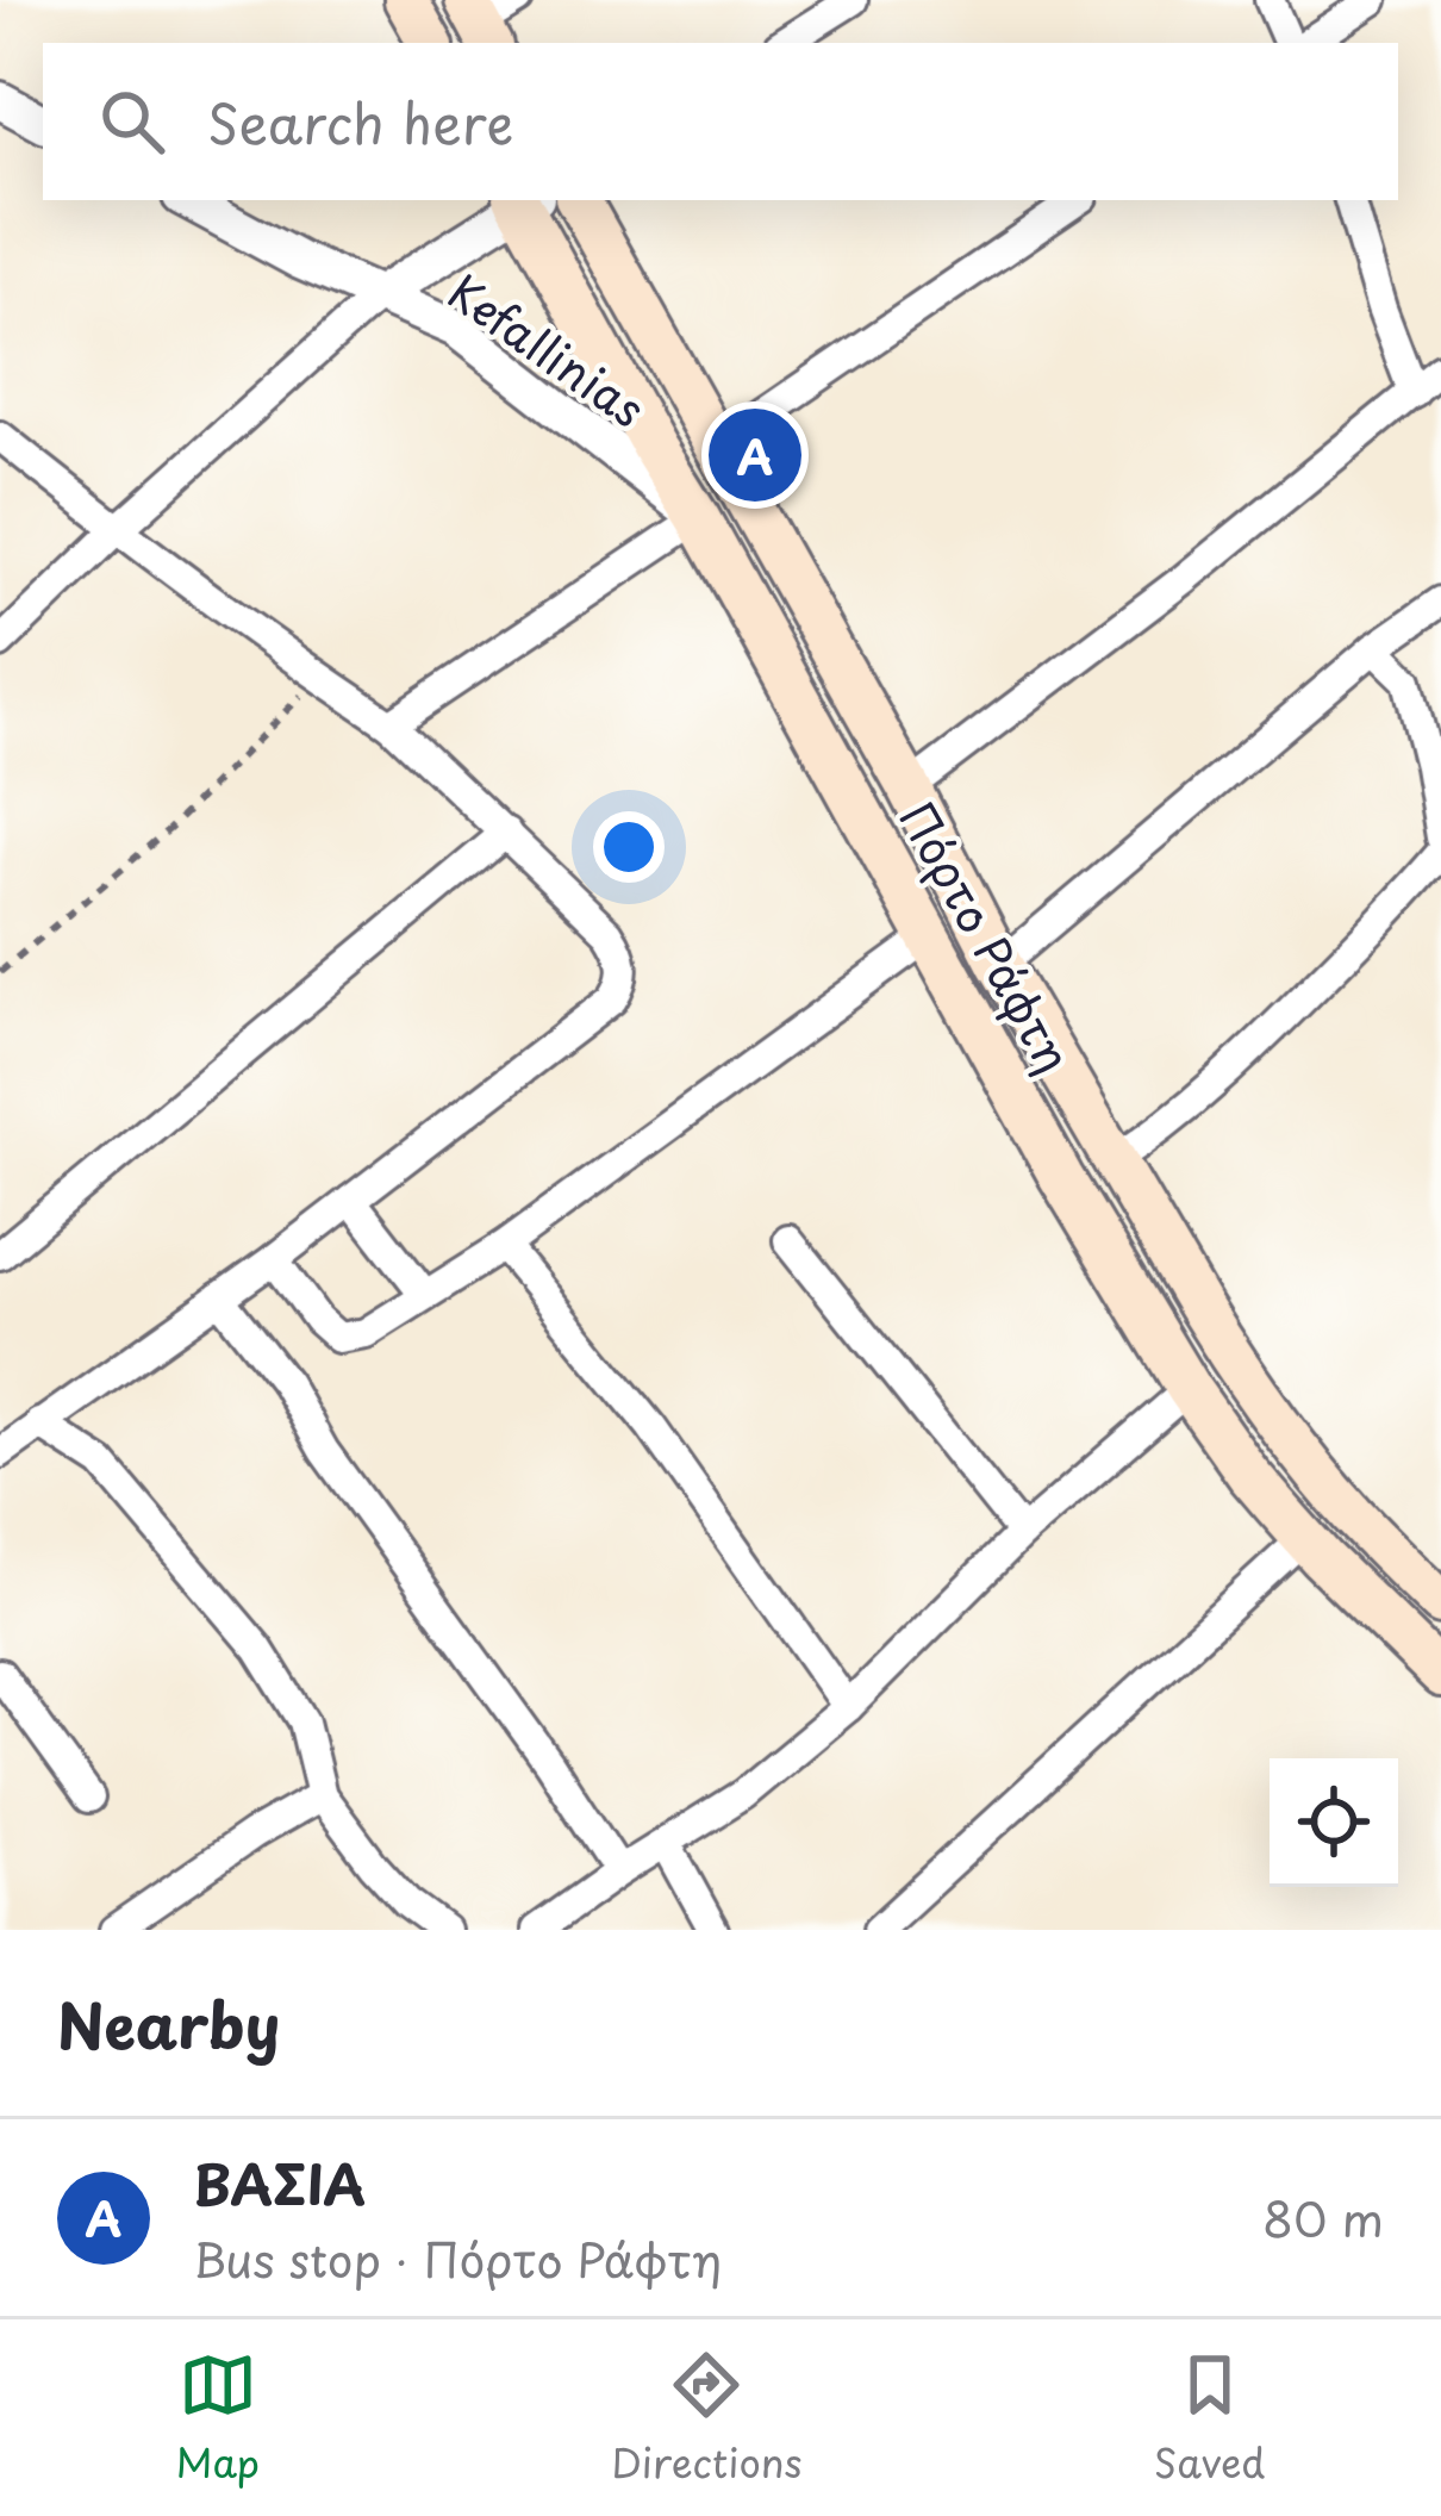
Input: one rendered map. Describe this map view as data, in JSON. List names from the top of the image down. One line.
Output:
{"streets":{"main road":["Πόρτο Ράφτη"],"street":["Kefallinias"]},"crossings":[["Kefallinias","Πόρτο Ράφτη"]],"page":{"search":"Search here","pins":"A","heading":"Nearby","list":[{"mark":"A","name":"ΒΑΣΙΑ","note":"Bus stop · Πόρτο Ράφτη","value":"80 m"}],"nav":["Map","Directions","Saved"]}}
